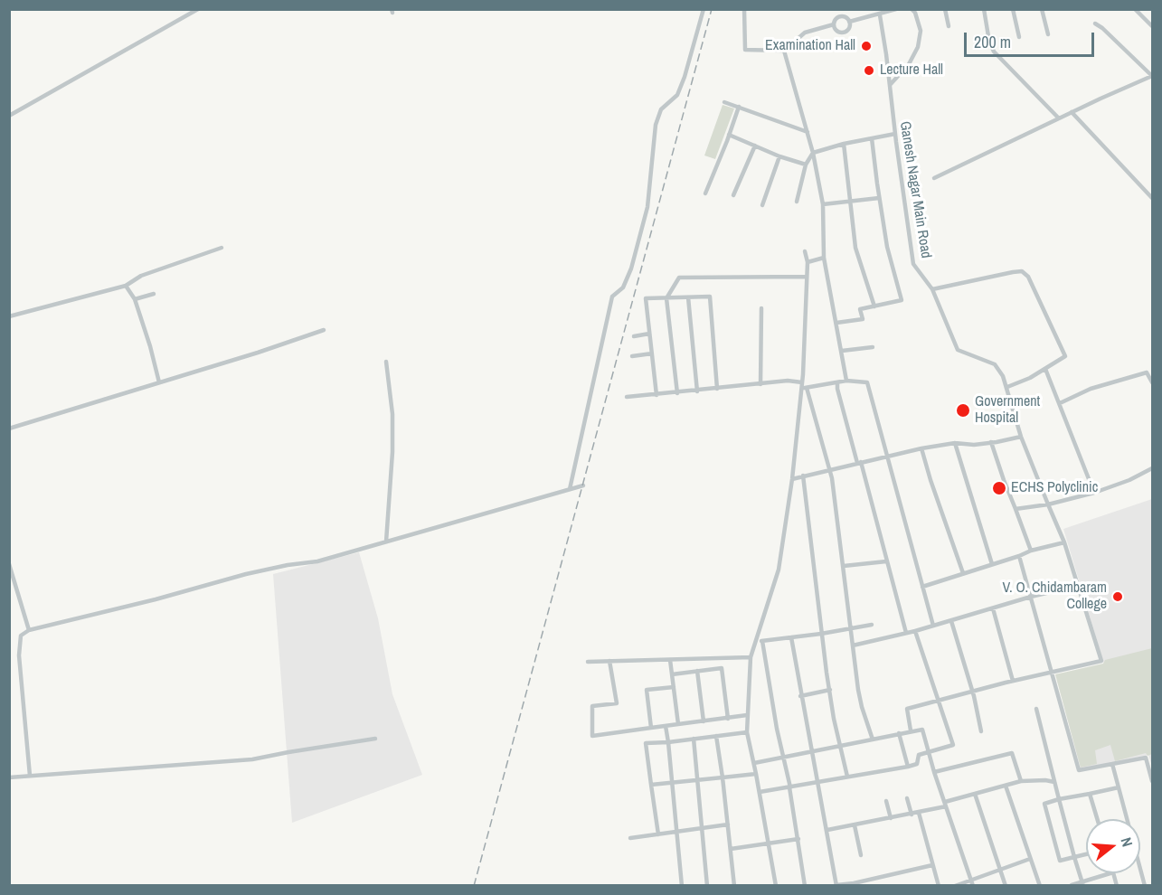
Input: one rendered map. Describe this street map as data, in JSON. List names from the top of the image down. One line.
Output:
{"streets":{"street":["Ganesh Nagar Main Road"]},"places":["Examination Hall","Lecture Hall","Government Hospital","ECHS Polyclinic","V. O. Chidambaram College"],"scale_bar":"200 m","north":"right"}
